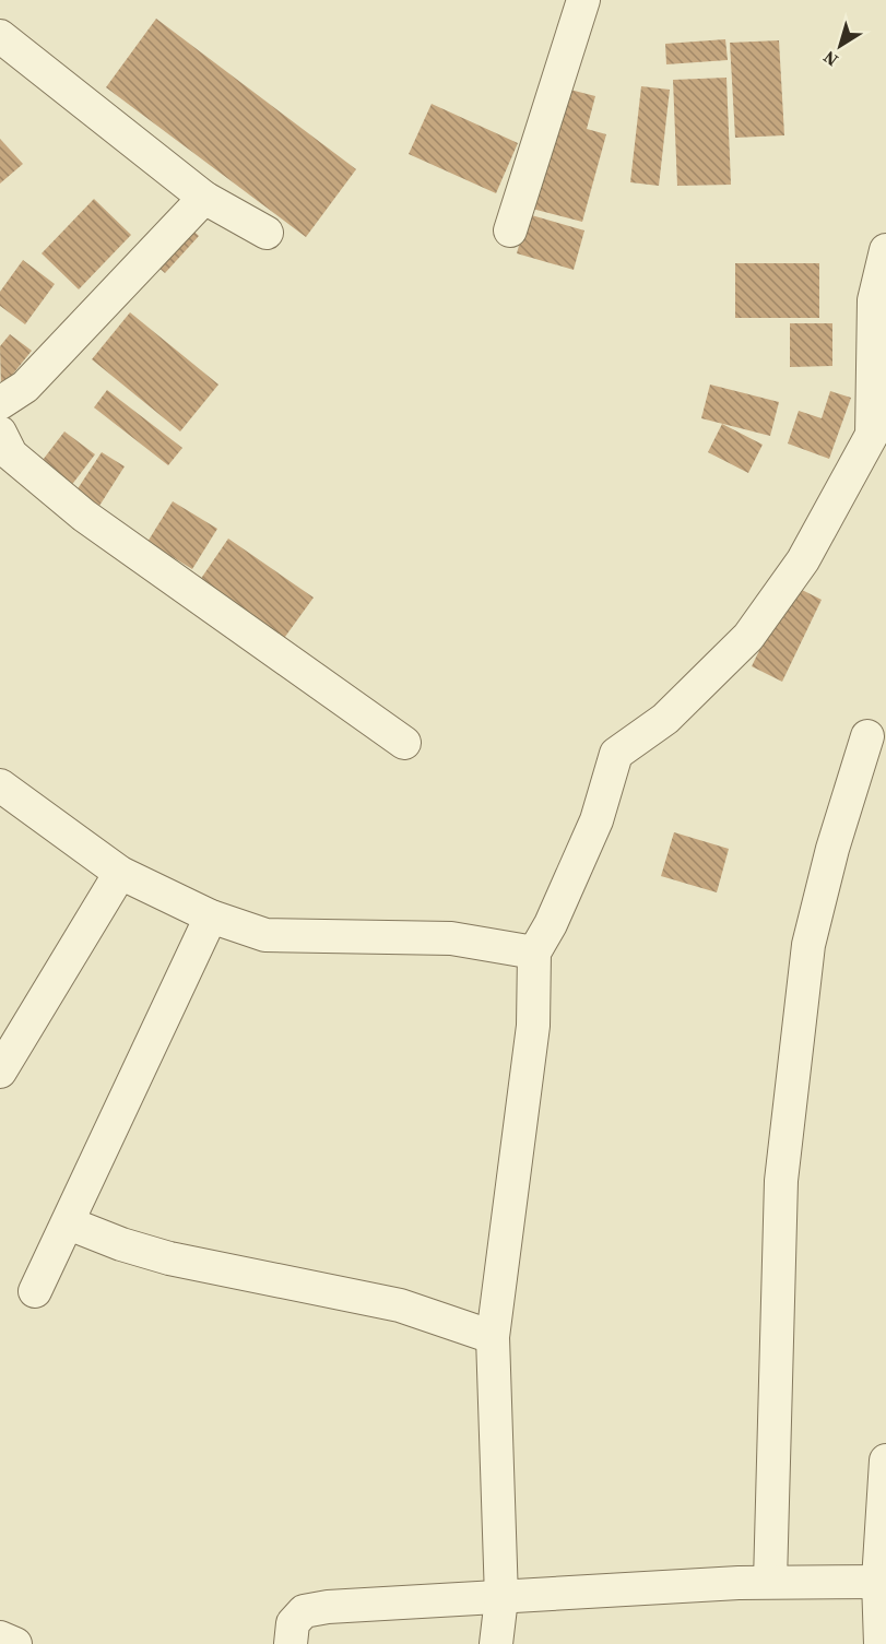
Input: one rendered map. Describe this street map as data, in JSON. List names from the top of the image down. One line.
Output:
{"north":"bottom left"}
